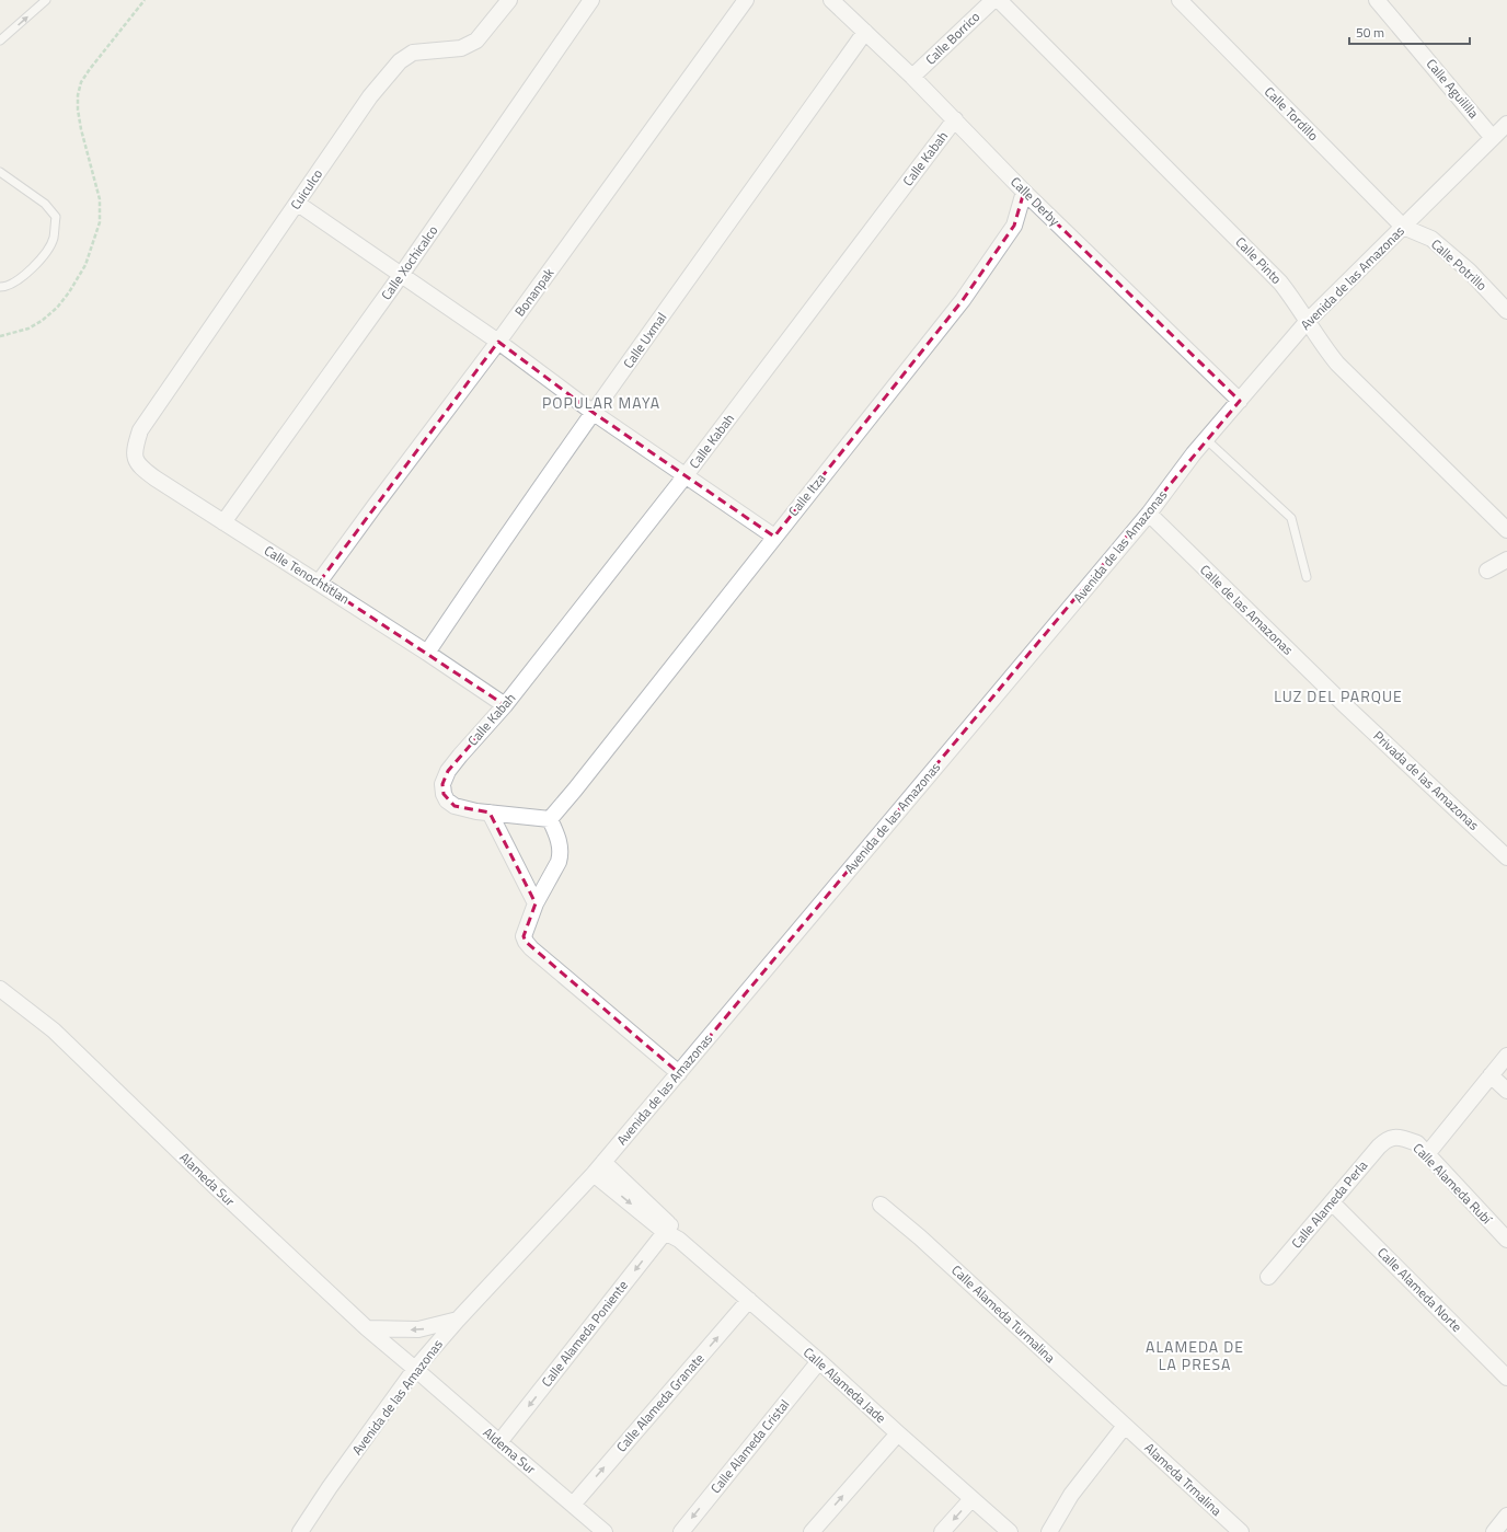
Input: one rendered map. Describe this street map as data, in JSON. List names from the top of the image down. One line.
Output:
{"streets":{"street":["Calle Borrico","Calle Aguililla","Calle Tordillo","Calle Kabah","Cuiculco","Calle Derby","Calle Pinto","Calle Xochicalco","Calle Potrillo","Avenida de las Amazonas","Bonanpak","Calle Uxmal","Calle Itza","Calle Tenochtitlan","Calle de las Amazonas","Privada de las Amazonas","Alameda Sur","Calle Alameda Rubí","Calle Alameda Perla","Calle Alameda Norte","Calle Alameda Turmalina","Calle Alameda Poniente","Calle Alameda Jade","Calle Alameda Granate","Calle Alameda Cristal","Aldema Sur","Alameda Trmalina"]},"crossings":[["Calle Borrico","Calle Derby"],["Calle Aguililla","Avenida de las Amazonas"],["Calle Tordillo","Calle Potrillo"],["Calle Tordillo","Avenida de las Amazonas"],["Calle Kabah","Calle Derby"],["Calle Kabah","Calle Tenochtitlan"],["Cuiculco","Calle Tenochtitlan"],["Calle Derby","Avenida de las Amazonas"],["Calle Derby","Calle Uxmal"],["Calle Derby","Calle Itza"],["Calle Pinto","Avenida de las Amazonas"],["Calle Xochicalco","Calle Tenochtitlan"],["Calle Potrillo","Avenida de las Amazonas"],["Avenida de las Amazonas","Calle de las Amazonas"],["Avenida de las Amazonas","Alameda Sur"],["Avenida de las Amazonas","Calle Alameda Jade"],["Avenida de las Amazonas","Aldema Sur"],["Bonanpak","Calle Tenochtitlan"],["Calle Uxmal","Calle Tenochtitlan"],["Calle de las Amazonas","Privada de las Amazonas"],["Alameda Sur","Aldema Sur"],["Calle Alameda Rubí","Calle Alameda Perla"],["Calle Alameda Perla","Calle Alameda Norte"],["Calle Alameda Turmalina","Alameda Trmalina"],["Calle Alameda Poniente","Calle Alameda Jade"],["Calle Alameda Poniente","Aldema Sur"],["Calle Alameda Jade","Calle Alameda Granate"],["Calle Alameda Jade","Calle Alameda Cristal"],["Calle Alameda Granate","Aldema Sur"]],"one_way":["Calle Alameda Poniente","Calle Alameda Granate"],"districts":["POPULAR MAYA","LUZ DEL PARQUE","ALAMEDA DE LA PRESA"],"scale_bar":"50 m"}
